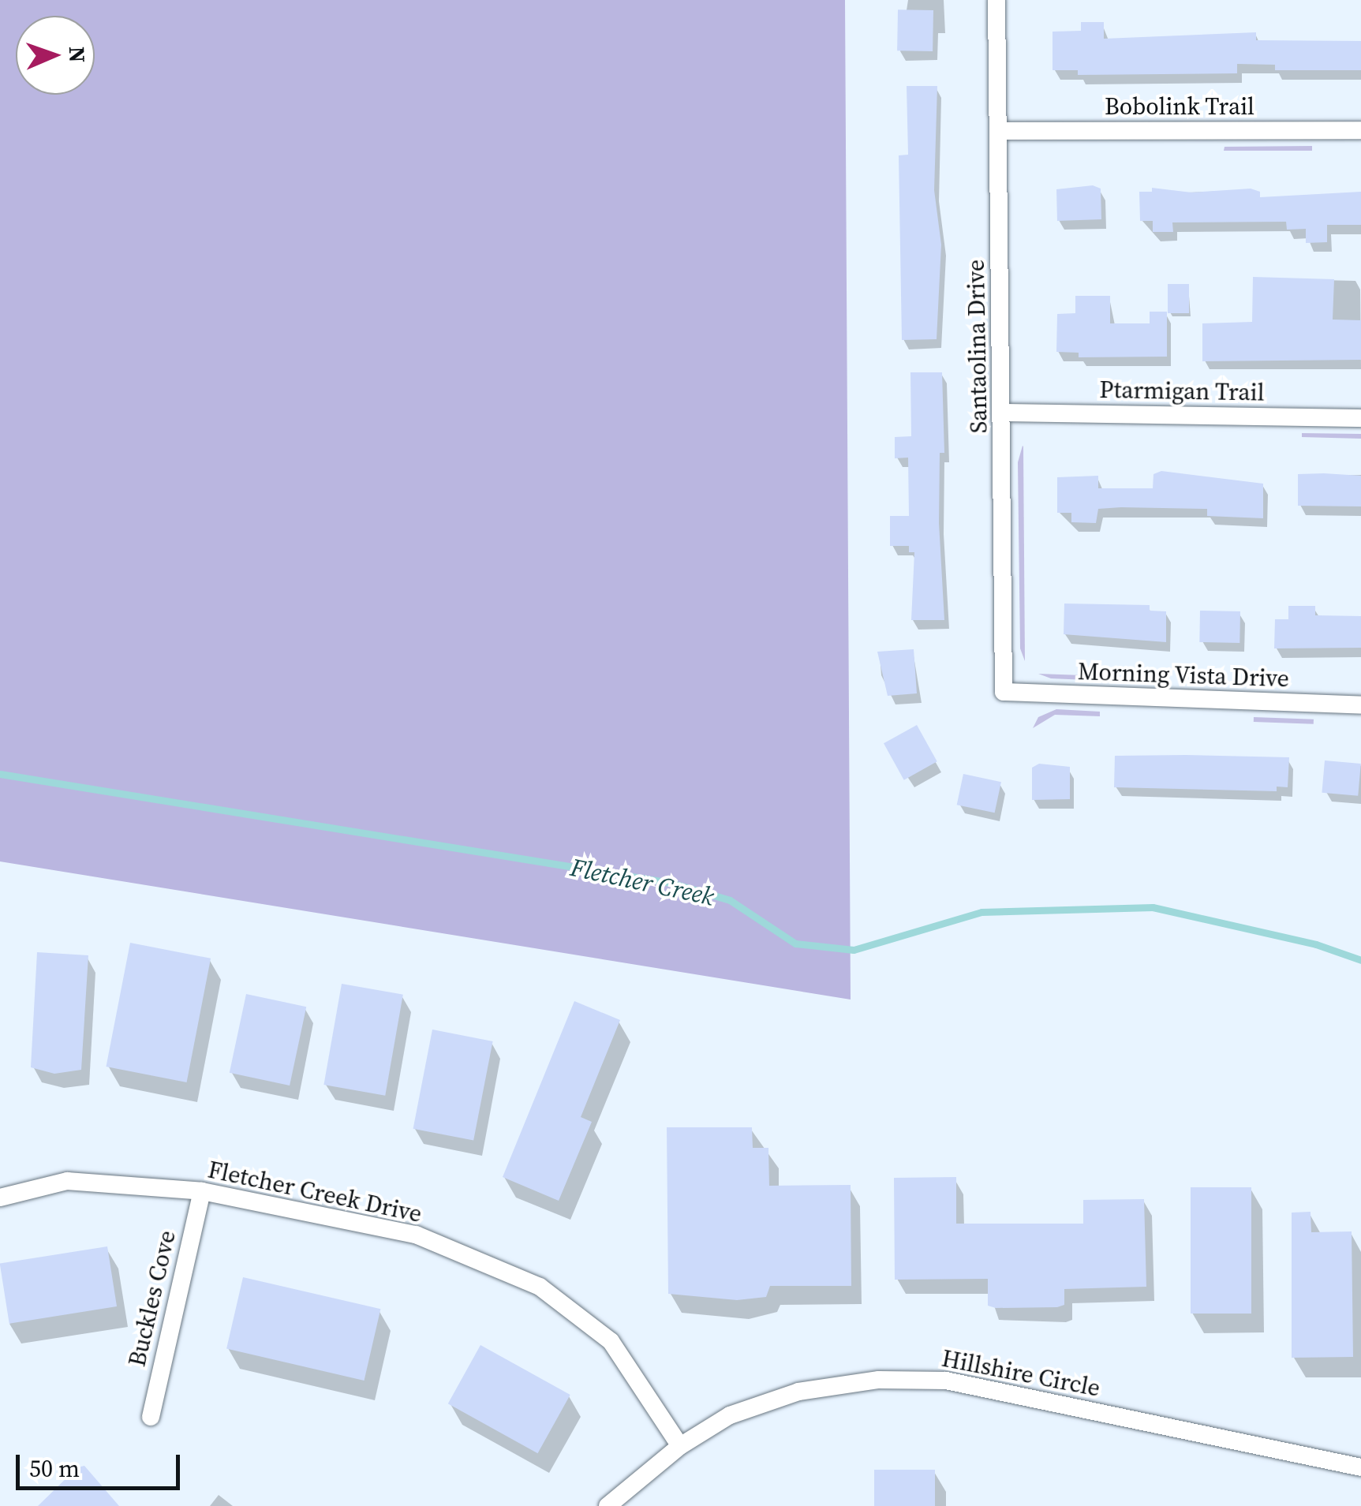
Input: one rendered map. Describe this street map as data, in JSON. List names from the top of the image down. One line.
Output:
{"streets":{"street":["Bobolink Trail","Santaolina Drive","Ptarmigan Trail","Morning Vista Drive","Fletcher Creek Drive","Buckles Cove","Hillshire Circle"]},"crossings":[["Bobolink Trail","Santaolina Drive"],["Santaolina Drive","Ptarmigan Trail"],["Santaolina Drive","Morning Vista Drive"],["Fletcher Creek Drive","Buckles Cove"],["Fletcher Creek Drive","Hillshire Circle"]],"water":["Fletcher Creek"],"scale_bar":"50 m","north":"right"}
